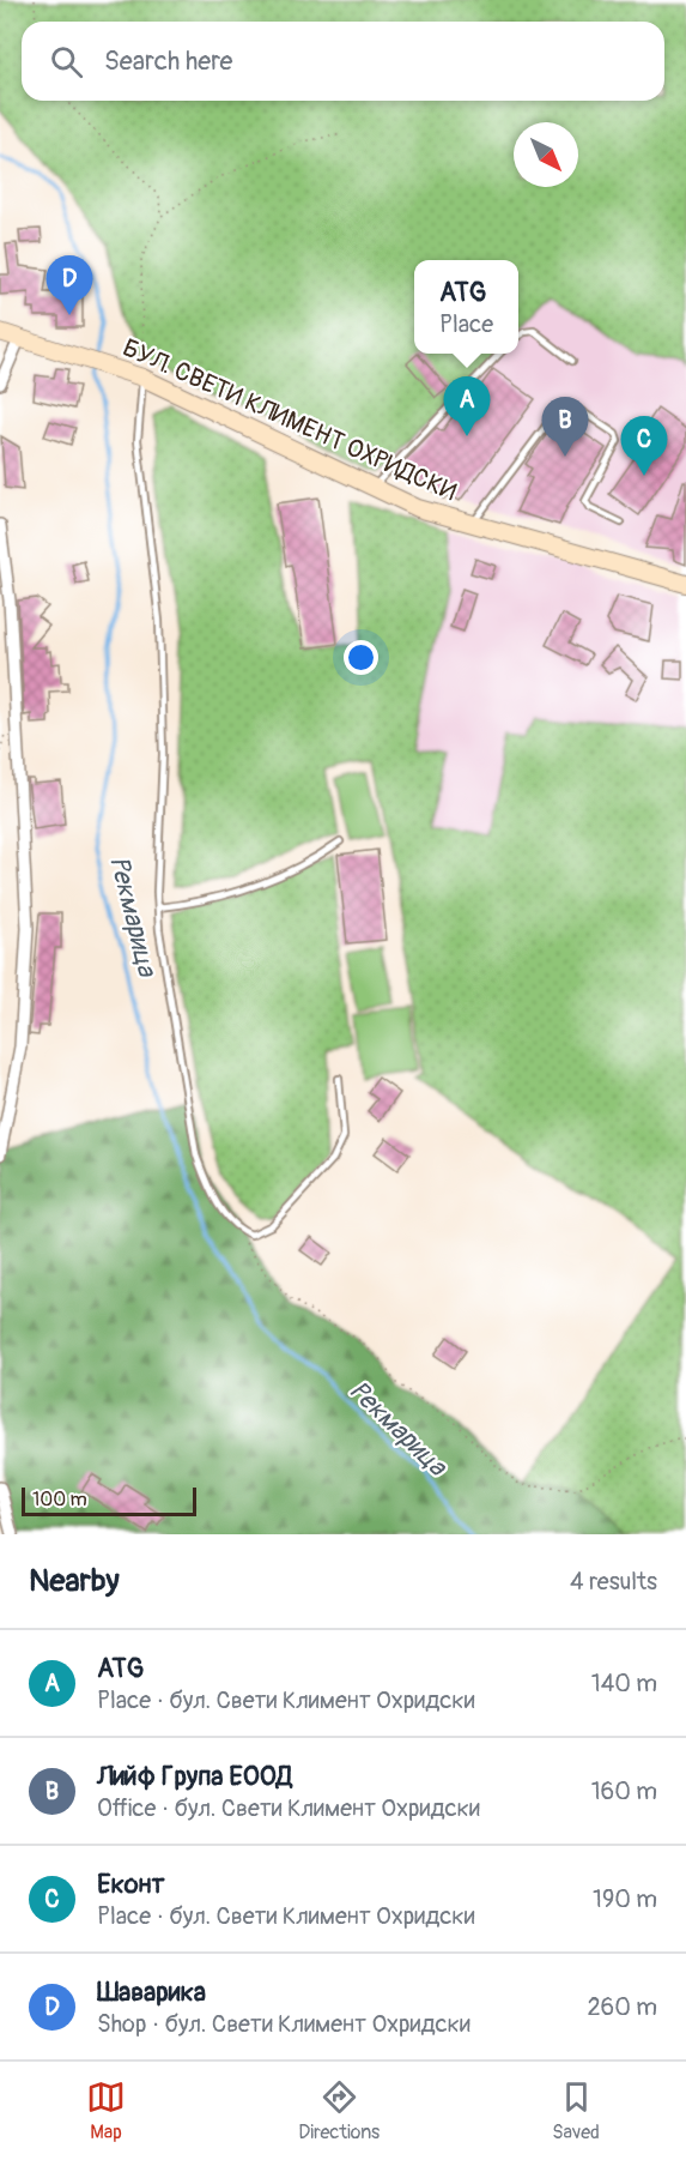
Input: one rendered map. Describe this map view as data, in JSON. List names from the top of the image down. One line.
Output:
{"streets":{"main road":["БУЛ. СВЕТИ КЛИМЕНТ ОХРИДСКИ"]},"water":["Рекмарица"],"scale_bar":"100 m","north":"bottom right","page":{"search":"Search here","pins":["D","A","B","C"],"popup":["ATG","Place"],"scale":"100 m","heading":["Nearby","4 results"],"list":[{"mark":"A","name":"ATG","note":"Place · бул. Свети Климент Охридски","value":"140 m"},{"mark":"B","name":"Лийф Група ЕООД","note":"Office · бул. Свети Климент Охридски","value":"160 m"},{"mark":"C","name":"Еконт","note":"Place · бул. Свети Климент Охридски","value":"190 m"},{"mark":"D","name":"Шаварика","note":"Shop · бул. Свети Климент Охридски","value":"260 m"}],"nav":["Map","Directions","Saved"]}}
